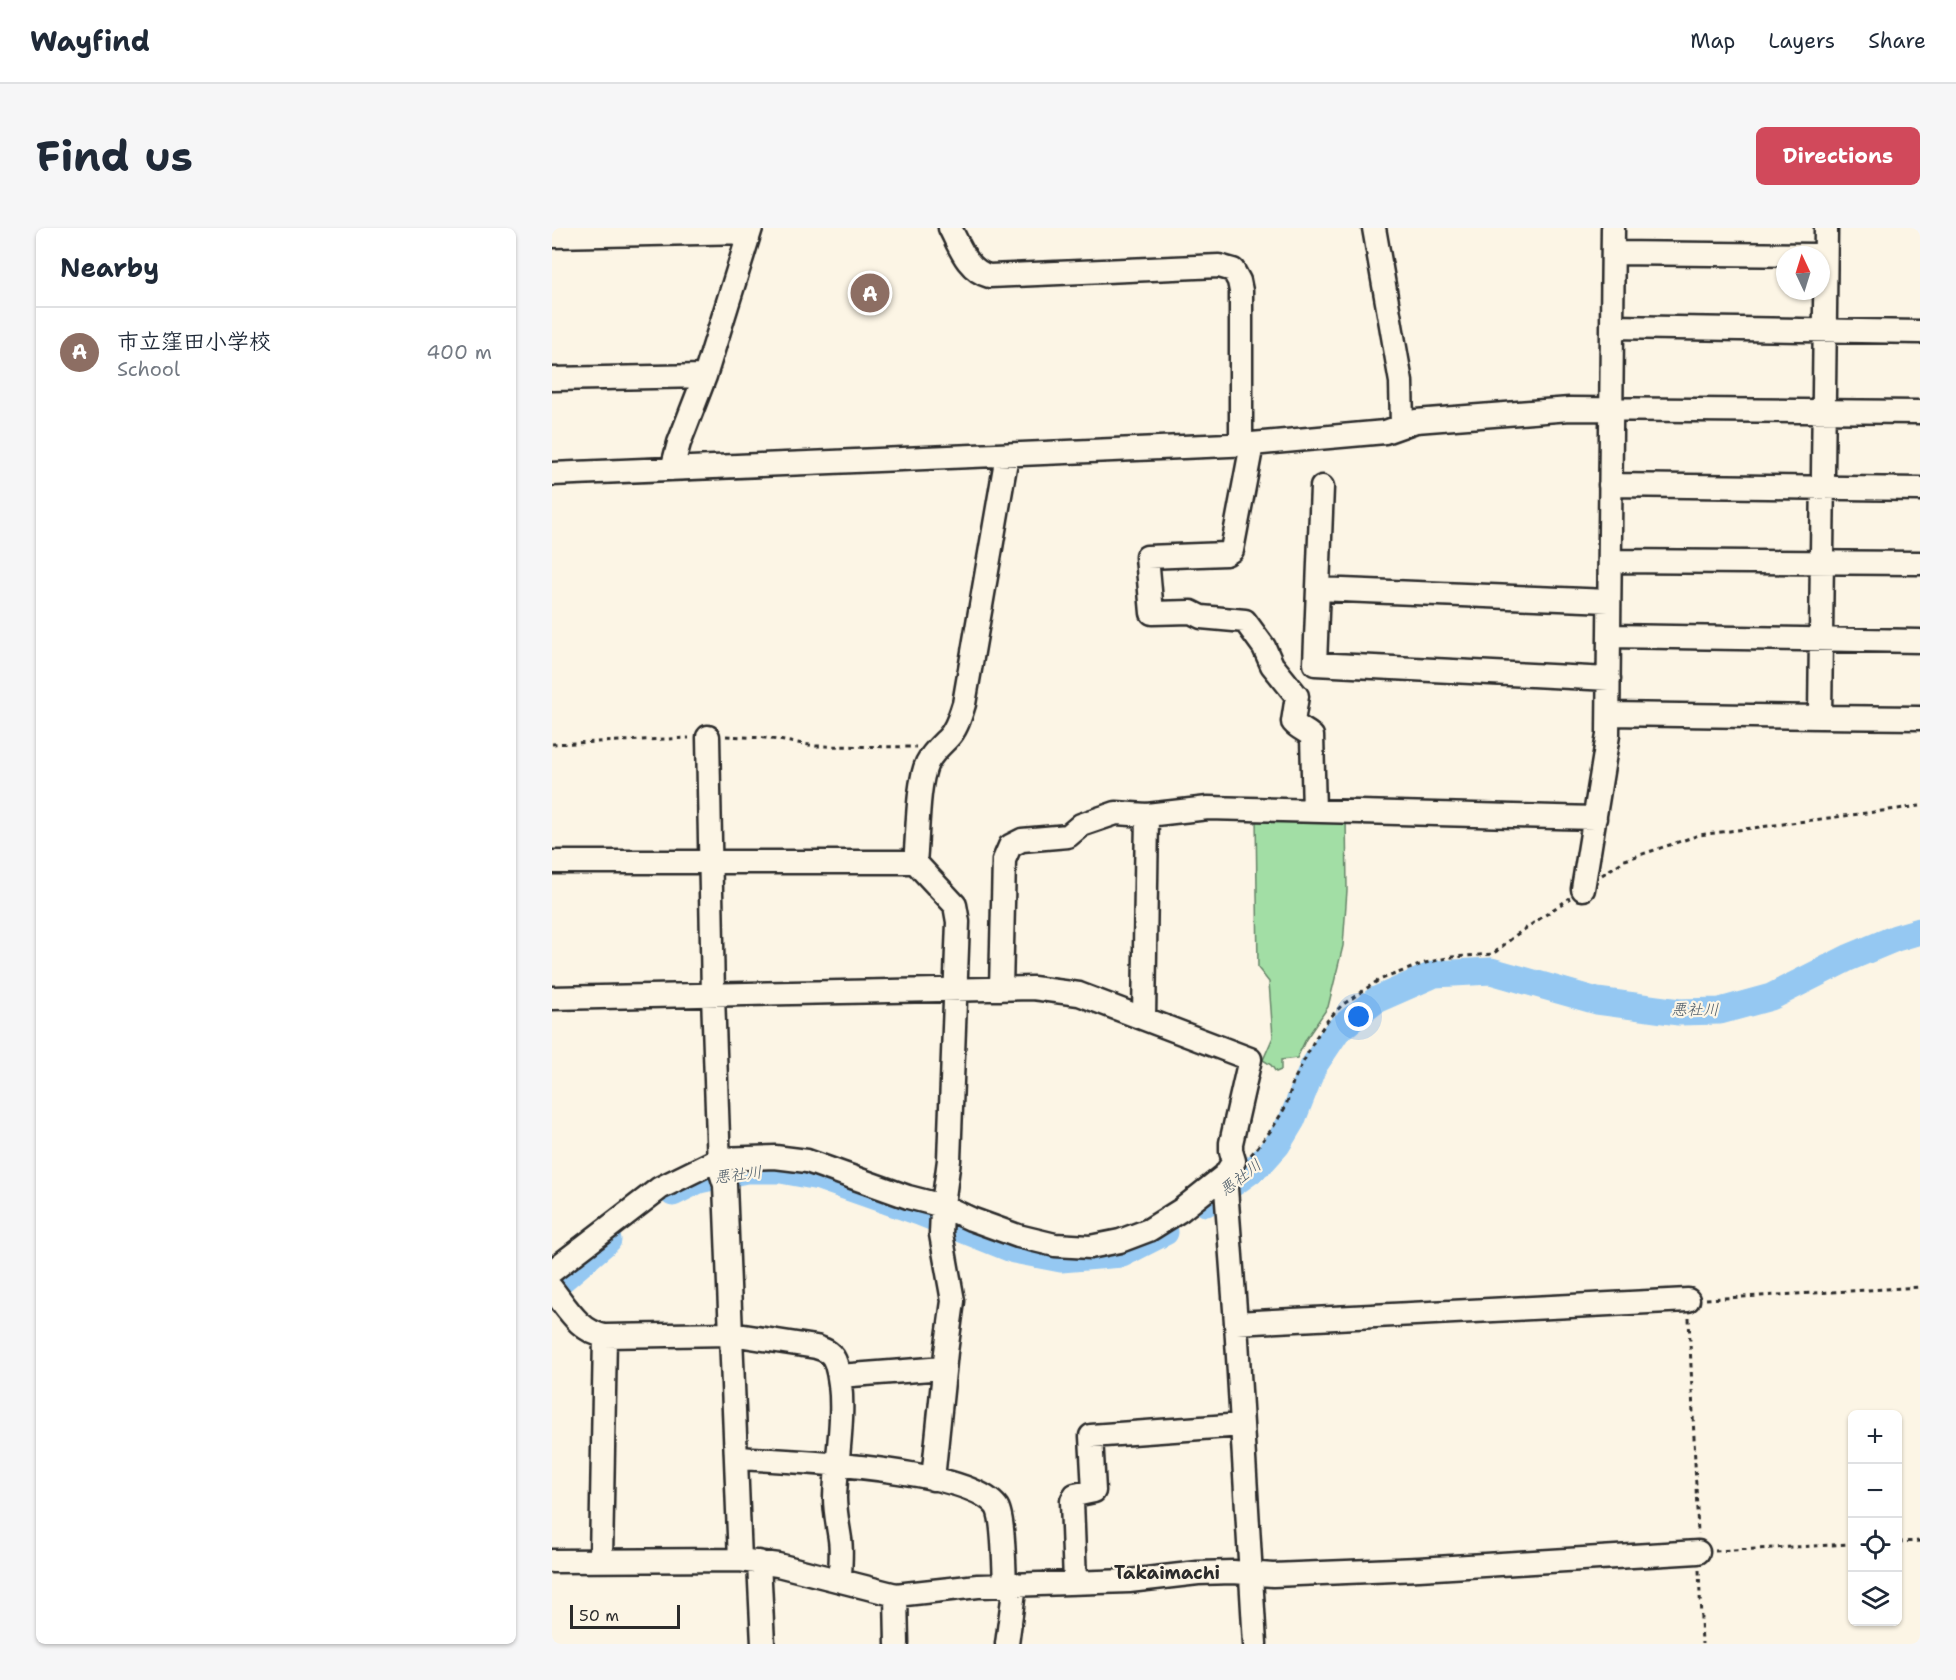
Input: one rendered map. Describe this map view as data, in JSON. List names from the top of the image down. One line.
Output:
{"districts":["Takaimachi"],"water":["悪社川"],"scale_bar":"50 m","north":"top","page":{"header":"Wayfind","nav":["Map","Layers","Share"],"buttons":"Directions","title":"Find us","heading":"Nearby","pins":"A","list":[{"mark":"A","name":"市立窪田小学校","note":"School","value":"400 m"}],"map_buttons":["+","−"],"scale":"50 m"}}
